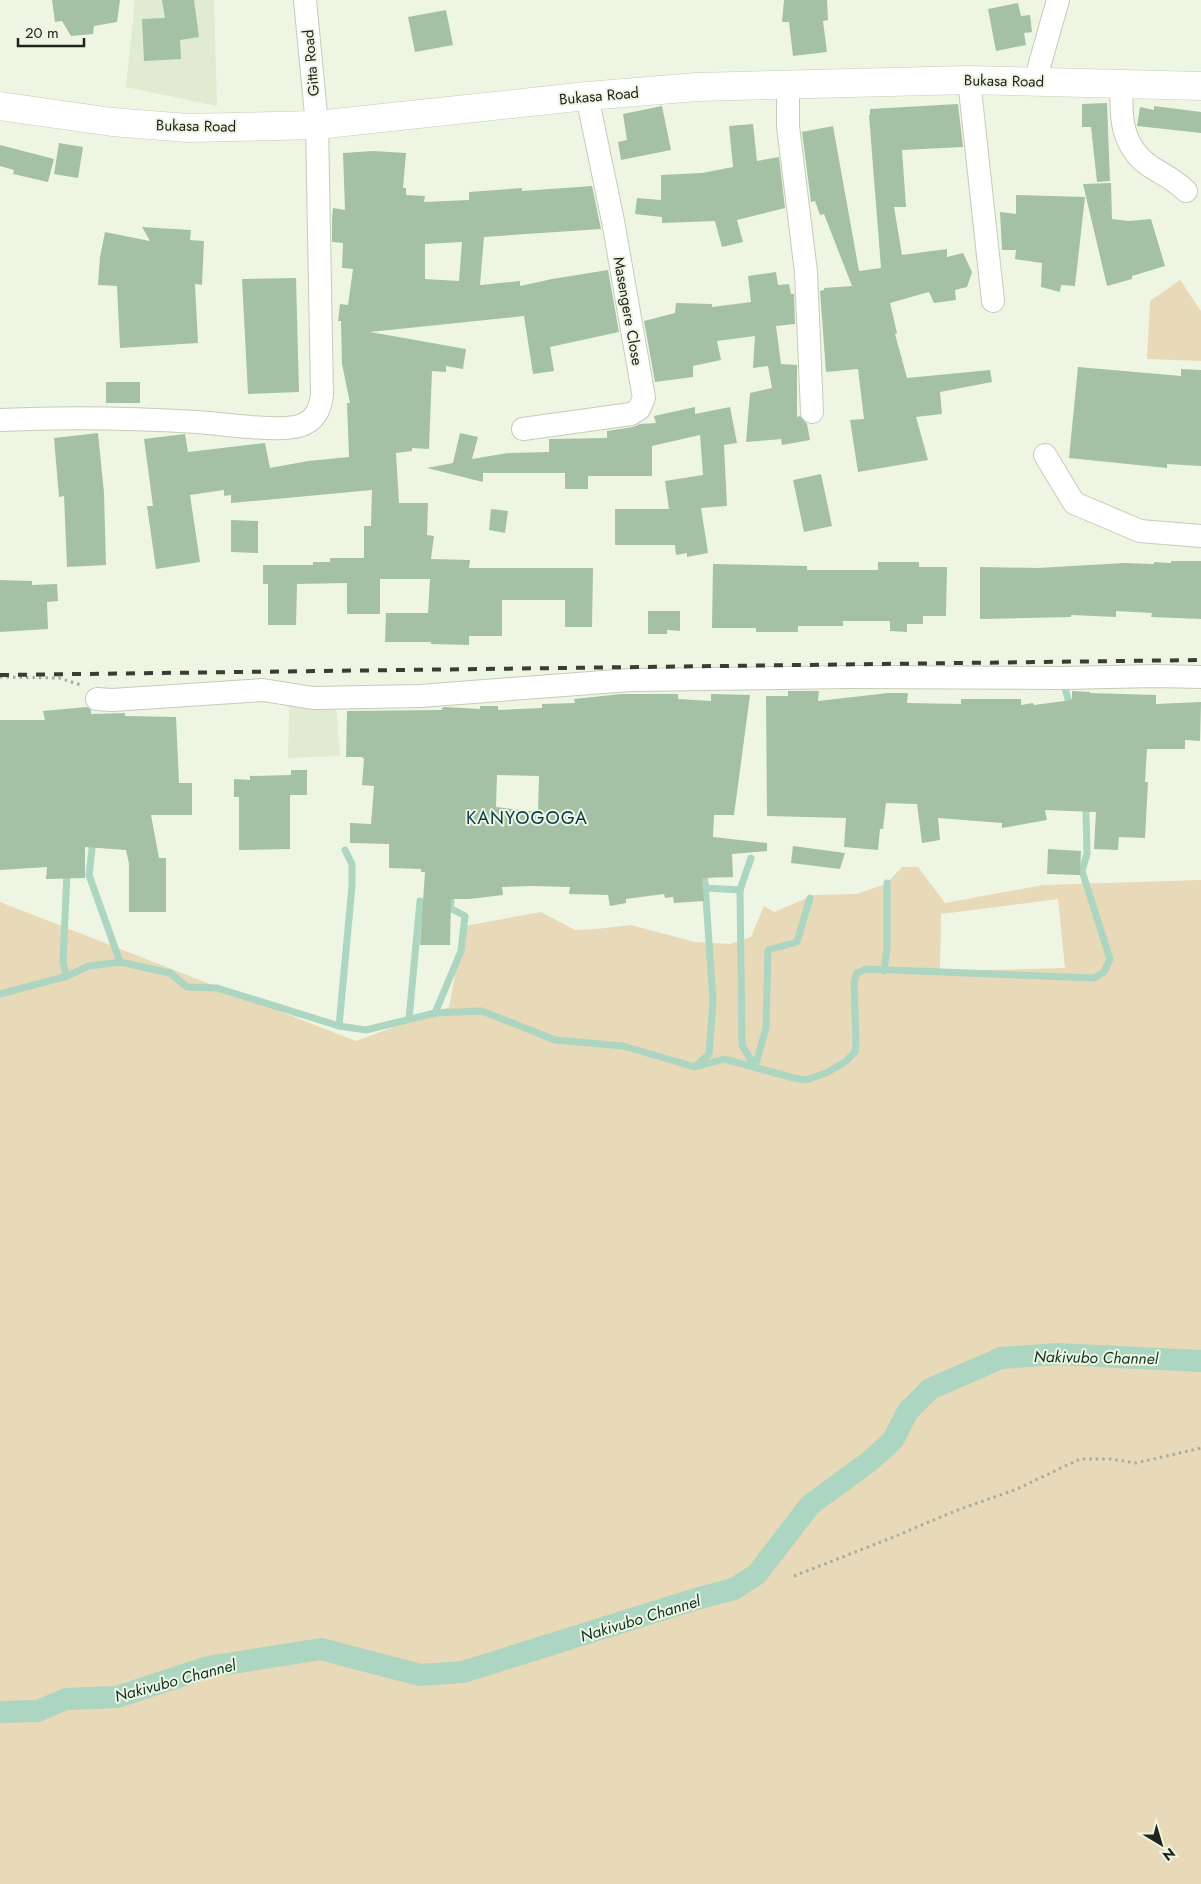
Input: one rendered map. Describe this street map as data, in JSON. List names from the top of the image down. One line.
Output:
{"streets":{"street":["Gitta Road","Bukasa Road","Masengere Close"]},"crossings":[["Gitta Road","Bukasa Road"],["Bukasa Road","Masengere Close"]],"districts":["KANYOGOGA"],"water":["Nakivubo Channel"],"scale_bar":"20 m","north":"bottom right"}
